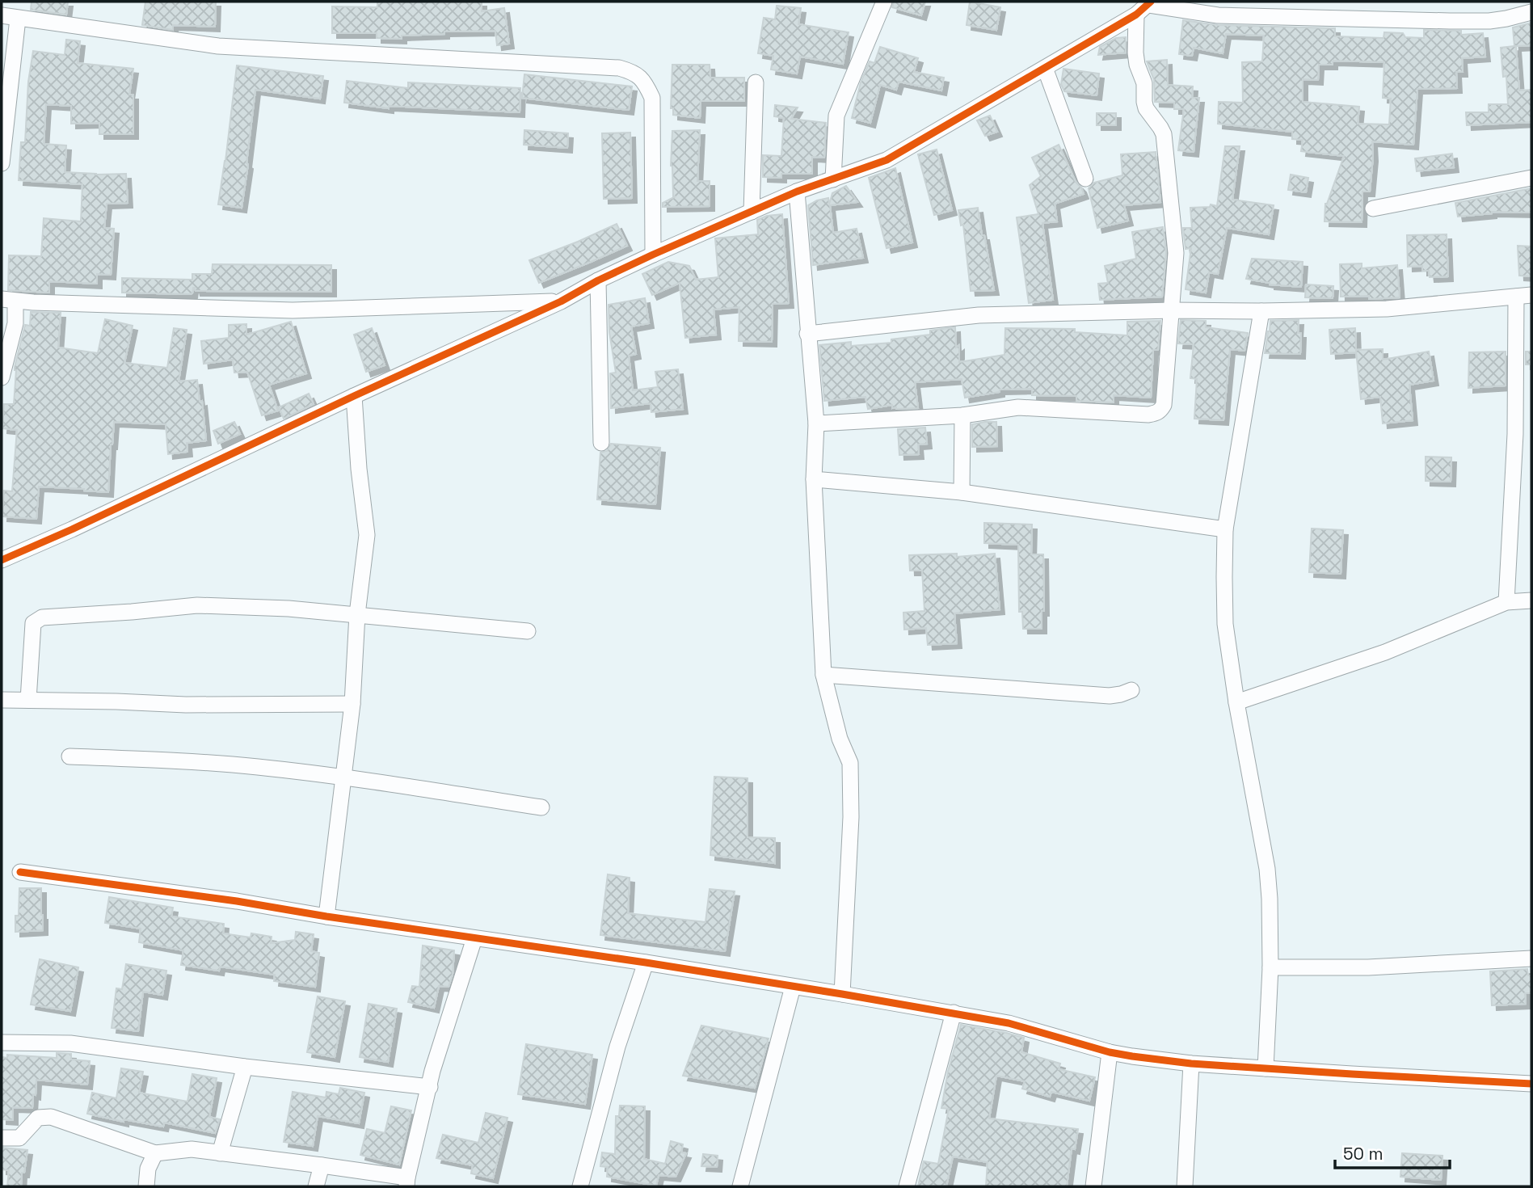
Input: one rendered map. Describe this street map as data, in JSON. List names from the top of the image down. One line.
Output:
{"scale_bar":"50 m"}
